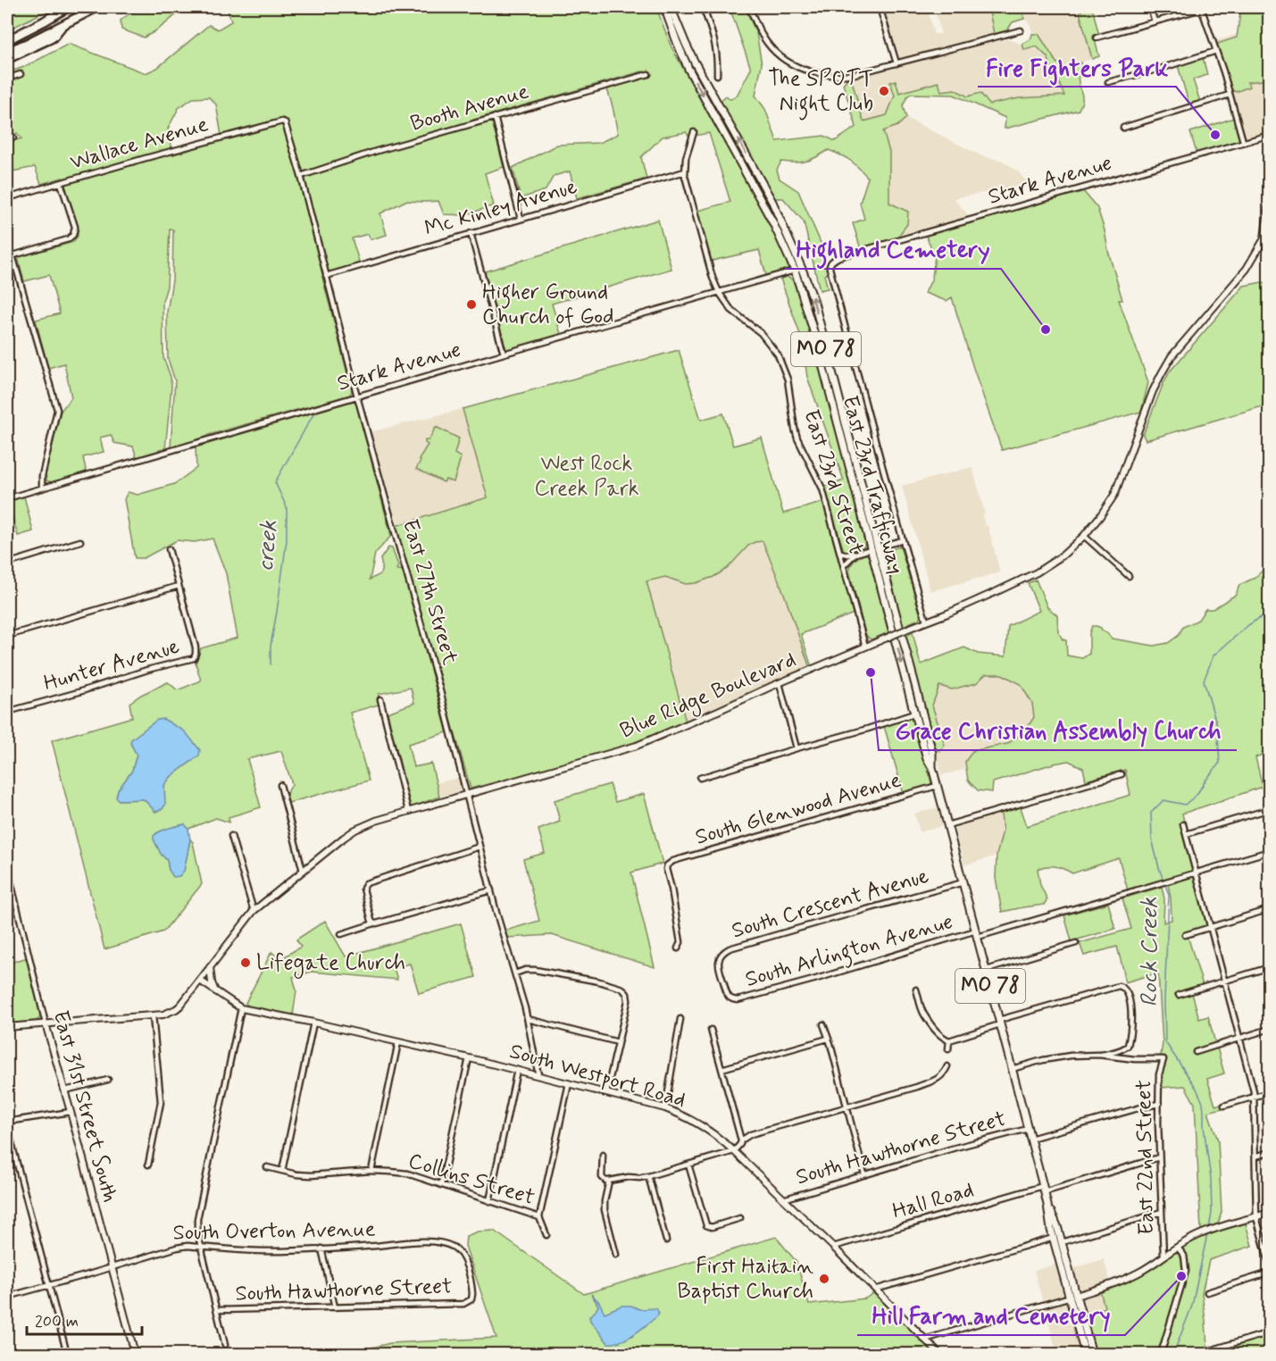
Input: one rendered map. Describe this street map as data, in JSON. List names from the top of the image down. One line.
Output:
{"streets":{"main road":["MO 78","East 23rd Trafficway","Blue Ridge Boulevard","South Westport Road","East 31st Street South"],"street":["Booth Avenue","Wallace Avenue","Stark Avenue","Mc Kinley Avenue","East 23rd Street","East 27th Street","Hunter Avenue","South Glenwood Avenue","South Crescent Avenue","South Arlington Avenue","South Hawthorne Street","East 22nd Street","Collins Street","Hall Road","South Overton Avenue"]},"crossings":[["Booth Avenue","East 27th Street"],["Wallace Avenue","East 27th Street"],["Stark Avenue","East 23rd Street"],["Stark Avenue","East 23rd Trafficway"],["Stark Avenue","East 27th Street"],["Mc Kinley Avenue","East 23rd Street"],["Mc Kinley Avenue","East 27th Street"],["MO 78","East 23rd Trafficway"],["MO 78","South Glenwood Avenue"],["MO 78","South Crescent Avenue"],["MO 78","South Arlington Avenue"],["MO 78","South Hawthorne Street"],["MO 78","Hall Road"],["East 23rd Street","Blue Ridge Boulevard"],["East 27th Street","Blue Ridge Boulevard"],["East 27th Street","South Westport Road"],["Blue Ridge Boulevard","South Westport Road"],["Blue Ridge Boulevard","East 31st Street South"],["South Crescent Avenue","South Arlington Avenue"],["South Westport Road","South Hawthorne Street"],["South Westport Road","Hall Road"],["East 31st Street South","South Overton Avenue"],["South Hawthorne Street","South Overton Avenue"],["East 22nd Street","Hall Road"]],"water":["creek","Rock Creek"],"parks":["West Rock Creek Park"],"places":["The SPOTT Night Club","Fire Fighters Park","Higher Ground Church of God","Highland Cemetery","Grace Christian Assembly Church","Lifegate Church","Hill Farm and Cemetery","First Haitain Baptist Church"],"scale_bar":"200 m"}
